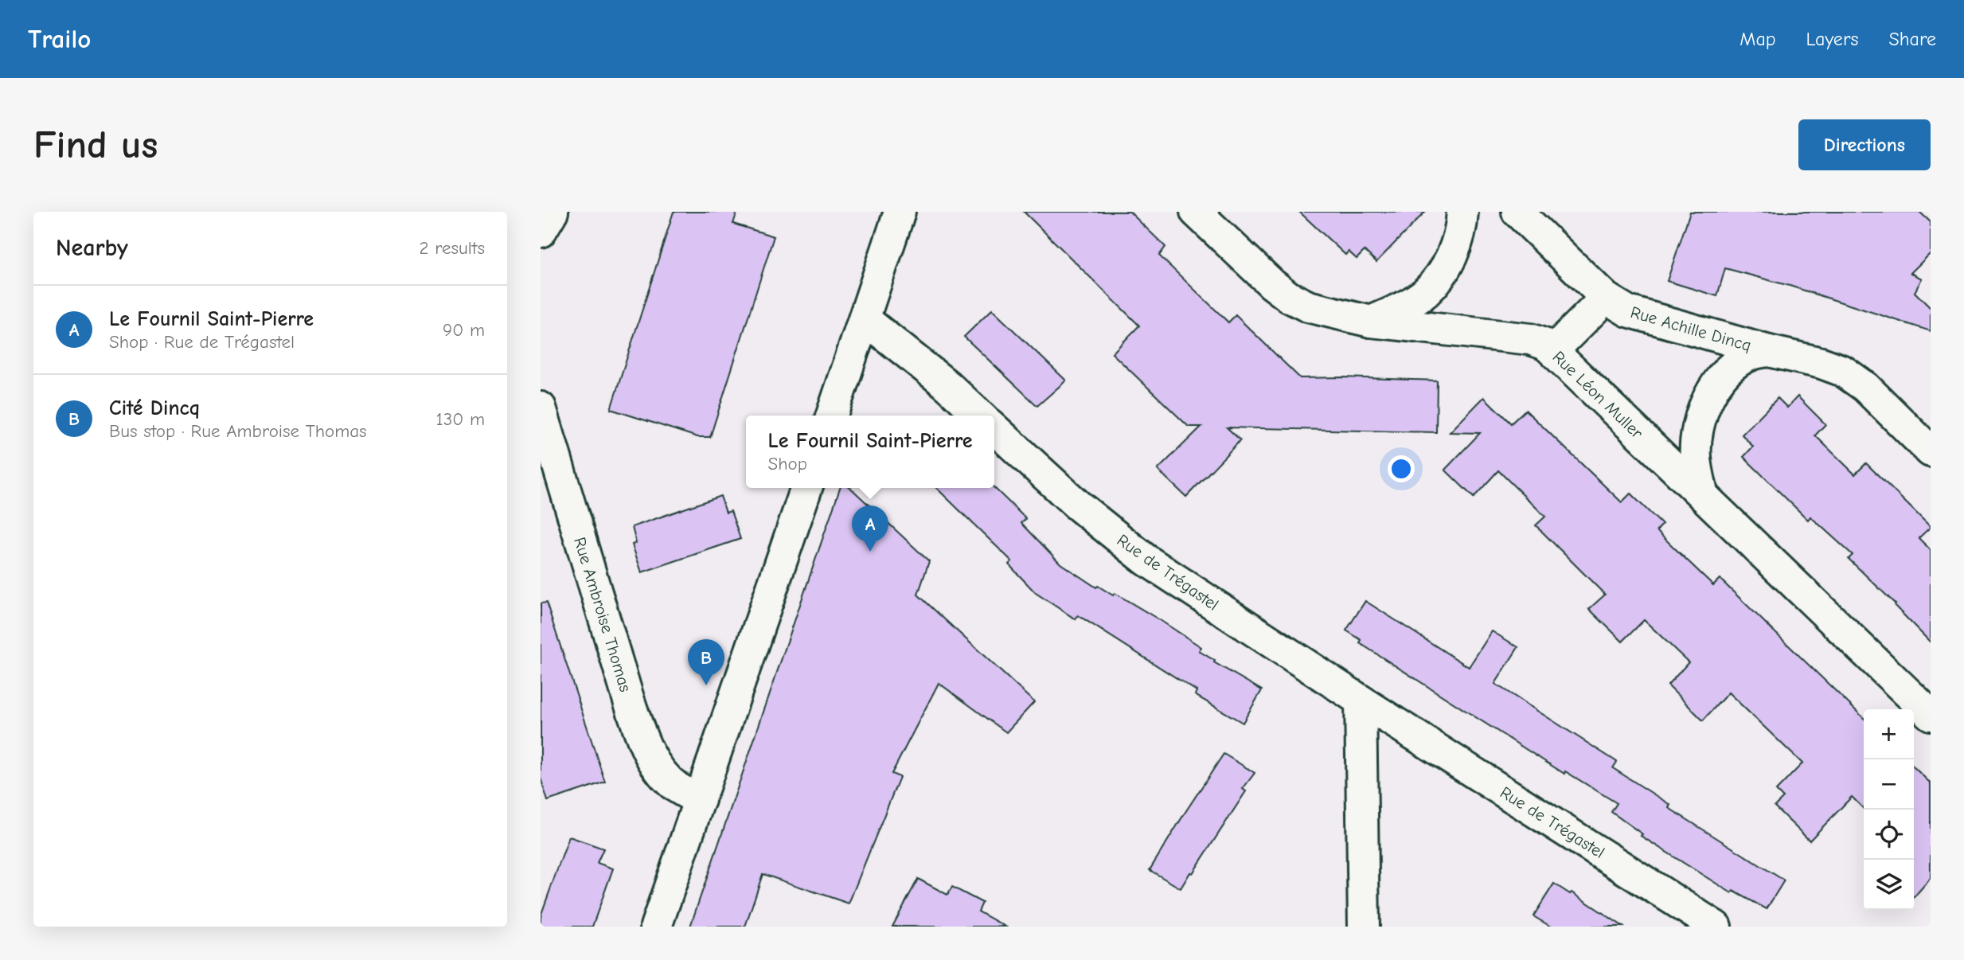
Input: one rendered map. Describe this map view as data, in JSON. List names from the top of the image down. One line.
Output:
{"streets":{"street":["Rue Achille Dincq","Rue Léon Muller","Rue de Trégastel","Rue Ambroise Thomas"]},"crossings":[["Rue Achille Dincq","Rue Léon Muller"]],"page":{"header":"Trailo","nav":["Map","Layers","Share"],"buttons":"Directions","title":"Find us","heading":["Nearby","2 results"],"list":[{"mark":"A","name":"Le Fournil Saint-Pierre","note":"Shop · Rue de Trégastel","value":"90 m"},{"mark":"B","name":"Cité Dincq","note":"Bus stop · Rue Ambroise Thomas","value":"130 m"}],"popup":["Le Fournil Saint-Pierre","Shop"],"pins":["A","B"],"map_buttons":["+","−"]}}
